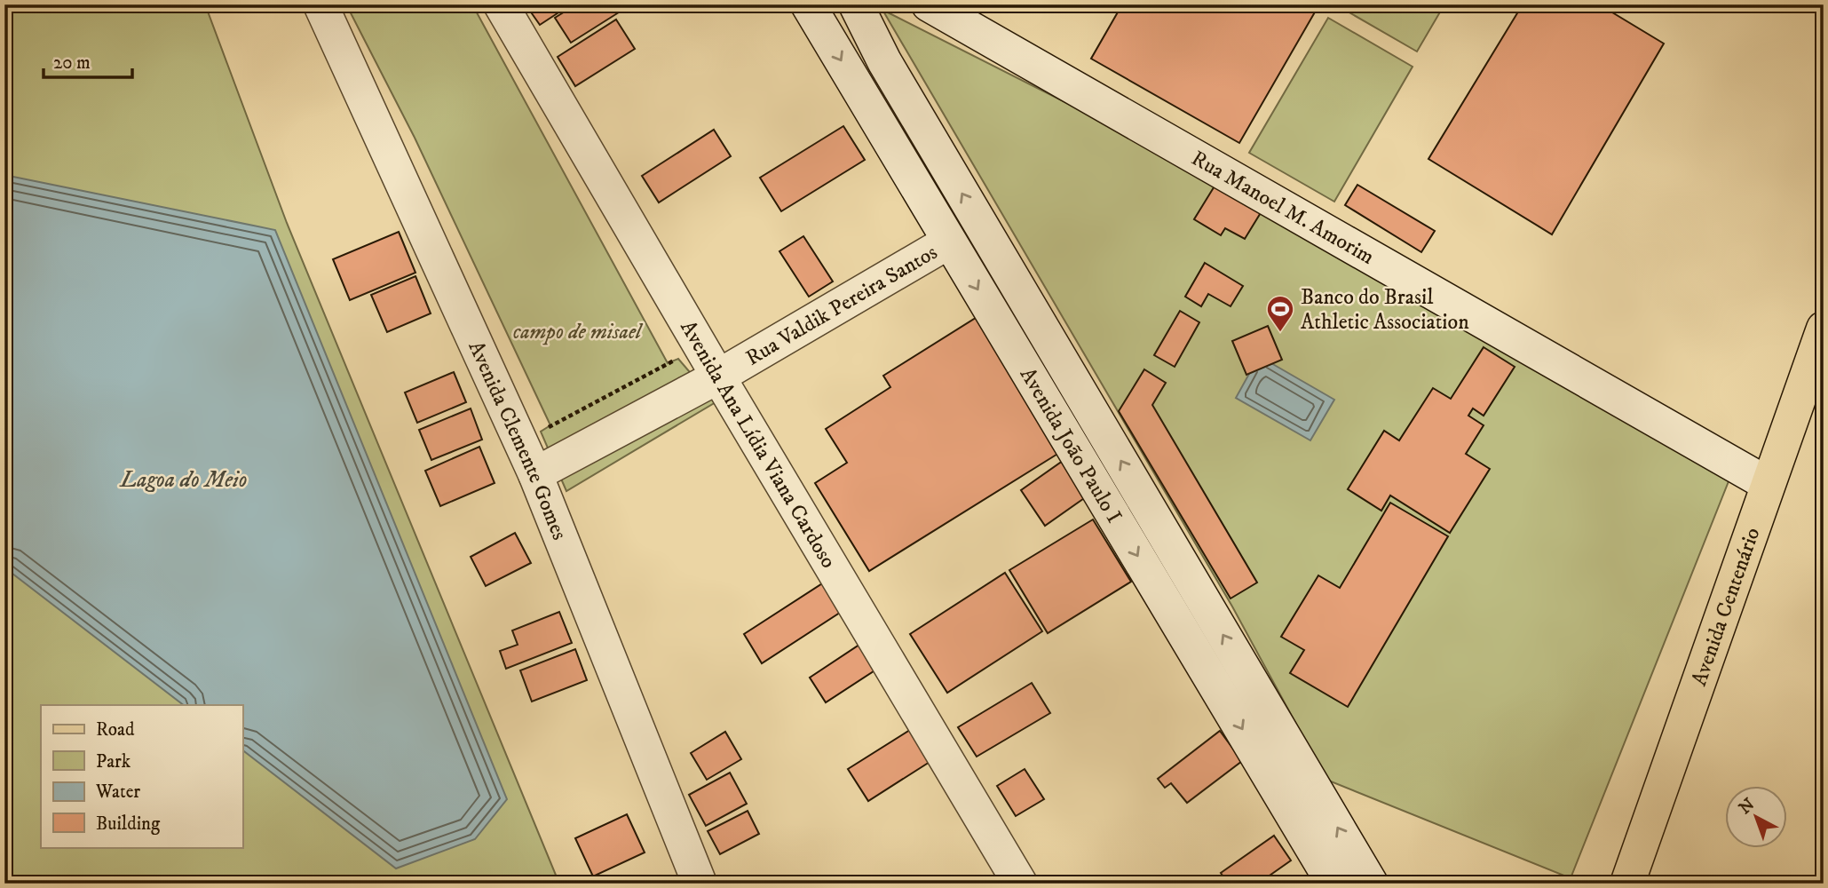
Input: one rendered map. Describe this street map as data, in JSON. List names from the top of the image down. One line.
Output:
{"streets":{"main road":["Avenida Centenário"],"street":["Rua Manoel M. Amorim","Rua Valdik Pereira Santos","Avenida Clemente Gomes","Avenida João Paulo I","Avenida Ana Lídia Viana Cardoso"]},"crossings":[["Rua Manoel M. Amorim","Avenida Centenário"],["Rua Valdik Pereira Santos","Avenida Clemente Gomes"],["Rua Valdik Pereira Santos","Avenida João Paulo I"],["Rua Valdik Pereira Santos","Avenida Ana Lídia Viana Cardoso"]],"water":["Lagoa do Meio"],"parks":["campo de misael"],"places":{"sports":["Banco do Brasil Athletic Association"]},"legend":["Road","Park","Water","Building"],"scale_bar":"20 m","north":"top left"}
